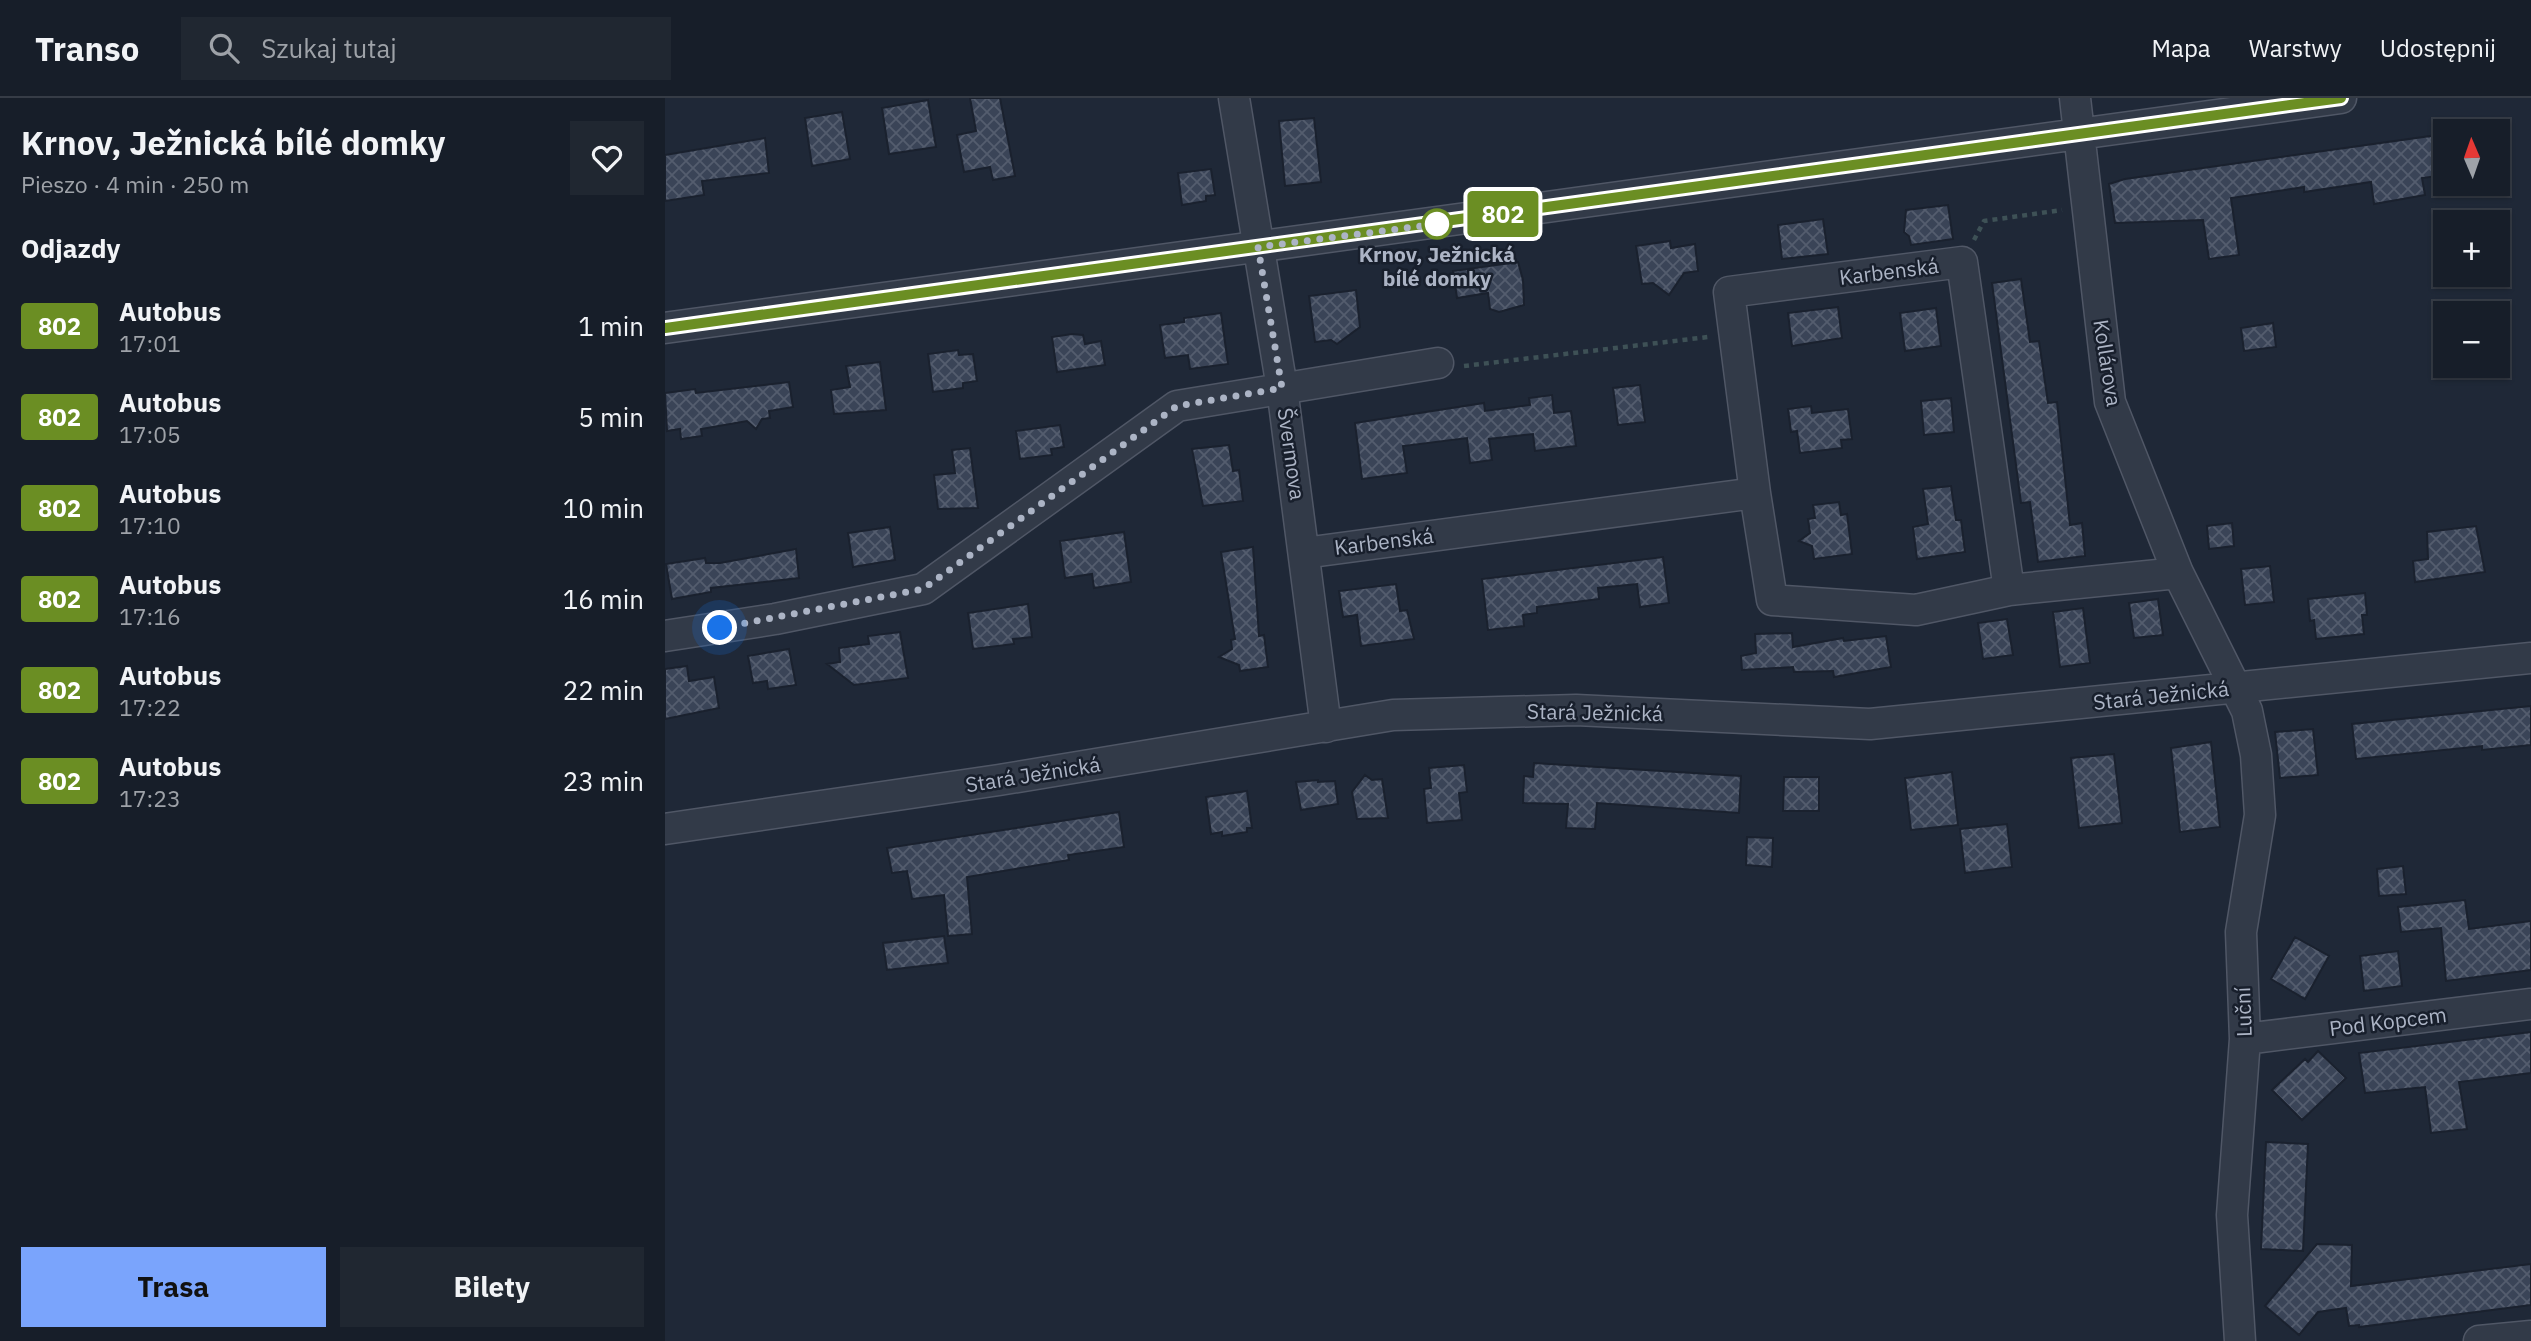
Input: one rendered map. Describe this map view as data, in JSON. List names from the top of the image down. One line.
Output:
{"streets":{"street":["Karbenská","Kollárova","Švermova","Stará Ježnická","Luční","Pod Kopcem"]},"crossings":[["Karbenská","Kollárova"],["Karbenská","Švermova"],["Kollárova","Stará Ježnická"],["Kollárova","Luční"],["Švermova","Stará Ježnická"],["Stará Ježnická","Luční"],["Luční","Pod Kopcem"]],"places":["Krnov, Ježnická bílé domky"],"lines":["bus line 802"],"north":"top","page":{"header":"Transo","search":"Szukaj tutaj","nav":["Mapa","Warstwy","Udostępnij"],"heading":[["Krnov, Ježnická bílé domky","Pieszo · 4 min · 250 m"],"Odjazdy"],"on_map":"802","map_buttons":["+","−"],"list":[{"mark":"802","name":"Autobus","note":"17:01","value":"1 min"},{"mark":"802","name":"Autobus","note":"17:05","value":"5 min"},{"mark":"802","name":"Autobus","note":"17:10","value":"10 min"},{"mark":"802","name":"Autobus","note":"17:16","value":"16 min"},{"mark":"802","name":"Autobus","note":"17:22","value":"22 min"},{"mark":"802","name":"Autobus","note":"17:23","value":"23 min"}],"buttons":["Trasa","Bilety"]}}
